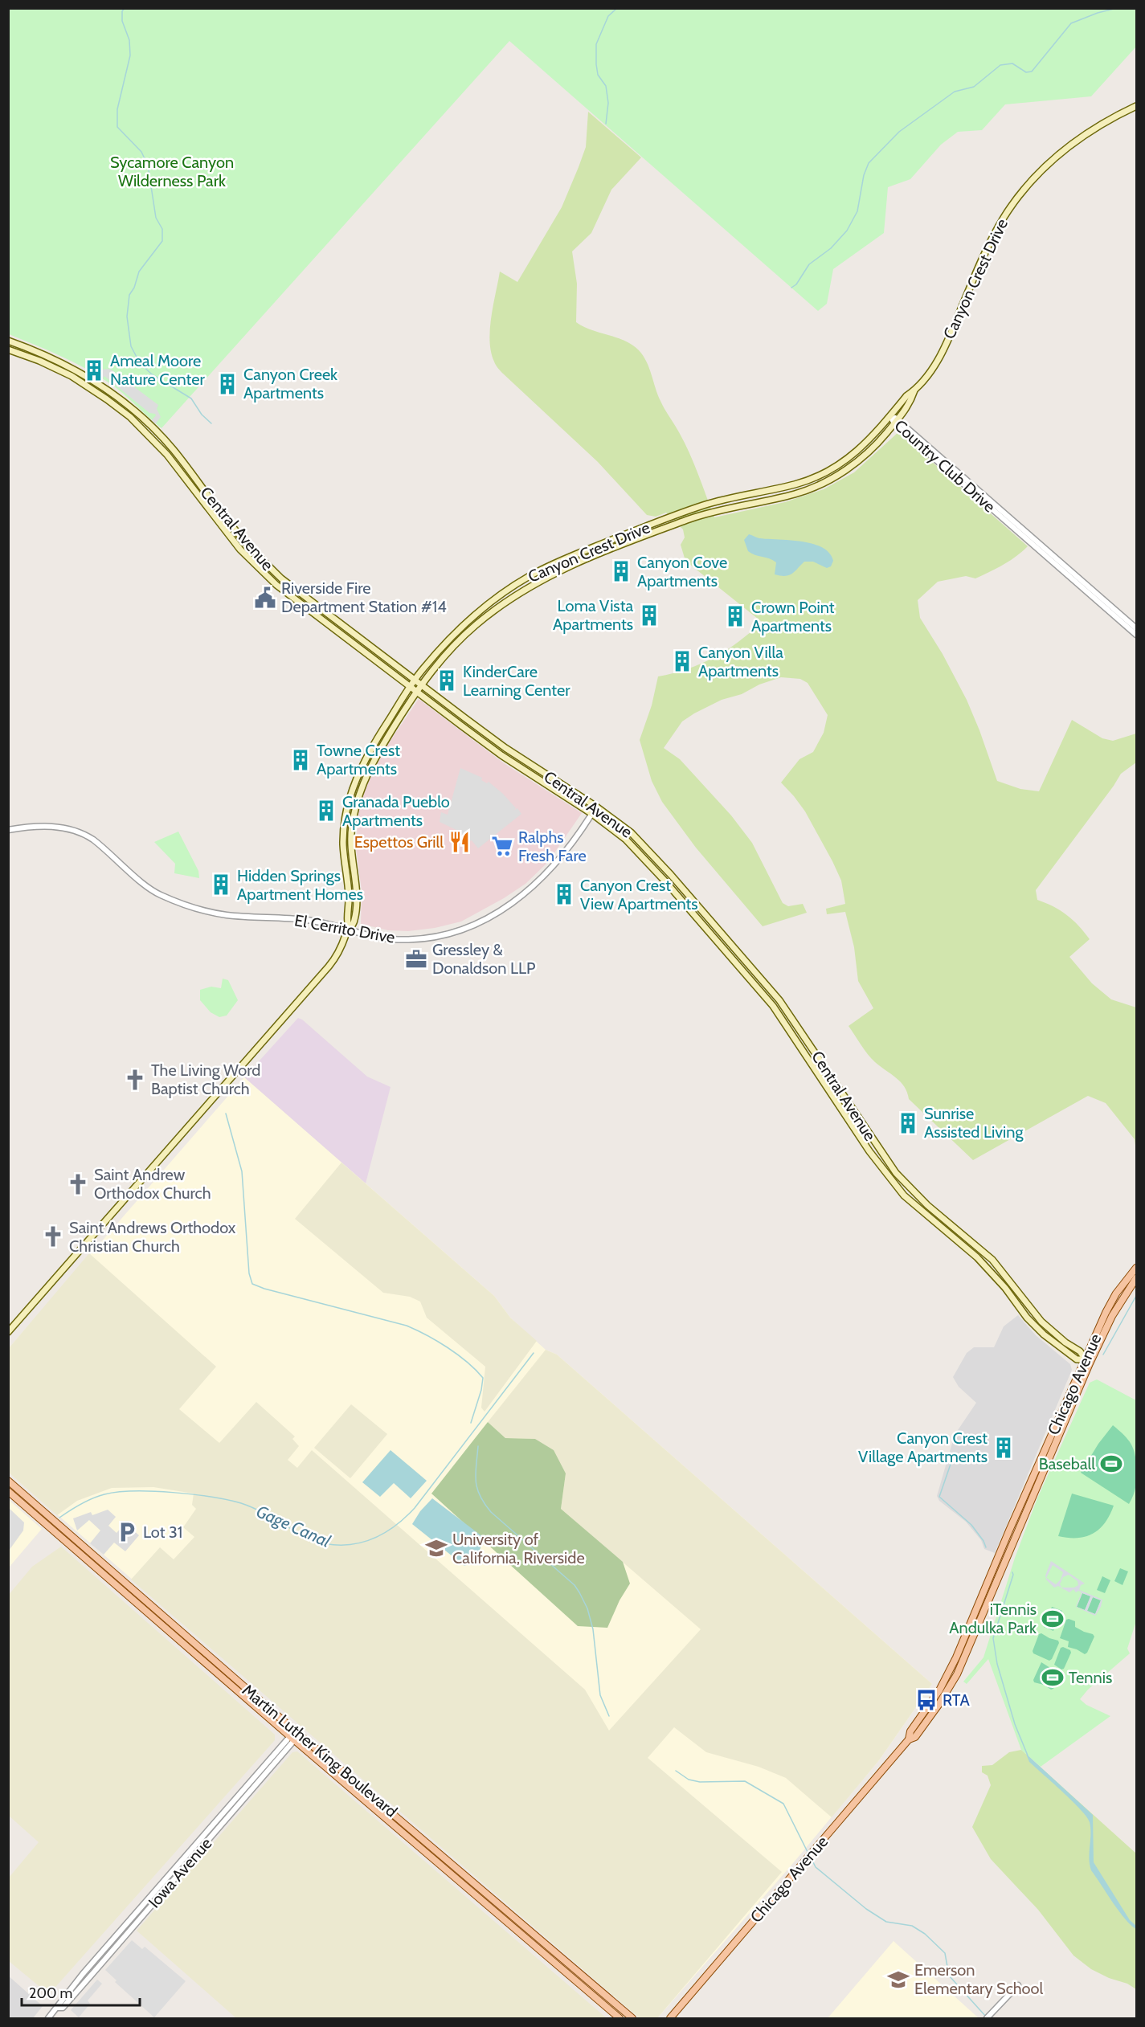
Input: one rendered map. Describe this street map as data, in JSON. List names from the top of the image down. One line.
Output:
{"streets":{"main road":["Canyon Crest Drive","Central Avenue","Chicago Avenue","Martin Luther King Boulevard"],"street":["Country Club Drive","El Cerrito Drive","Iowa Avenue"]},"crossings":[["Canyon Crest Drive","Country Club Drive"],["Canyon Crest Drive","Central Avenue"],["Canyon Crest Drive","El Cerrito Drive"],["Central Avenue","El Cerrito Drive"],["Central Avenue","Chicago Avenue"],["Martin Luther King Boulevard","Iowa Avenue"]],"water":["Gage Canal"],"parks":["Sycamore Canyon Wilderness Park"],"places":{"building":["Ameal Moore Nature Center","Canyon Creek Apartments","Canyon Cove Apartments","Loma Vista Apartments","Crown Point Apartments","Canyon Villa Apartments","KinderCare Learning Center","Towne Crest Apartments","Granada Pueblo Apartments","Hidden Springs Apartment Homes","Canyon Crest View Apartments","Sunrise Assisted Living","Canyon Crest Village Apartments"],"public building":["Riverside Fire Department Station #14"],"restaurant":["Espettos Grill"],"supermarket":["Ralphs Fresh Fare"],"office":["Gressley & Donaldson LLP"],"church":["The Living Word Baptist Church","Saint Andrew Orthodox Church","Saint Andrews Orthodox Christian Church"],"sports":["Baseball","iTennis Andulka Park","Tennis"],"parking":["Lot 31"],"school or university":["University of California, Riverside","Emerson Elementary School"],"bus stop":["RTA"]},"scale_bar":"200 m"}
